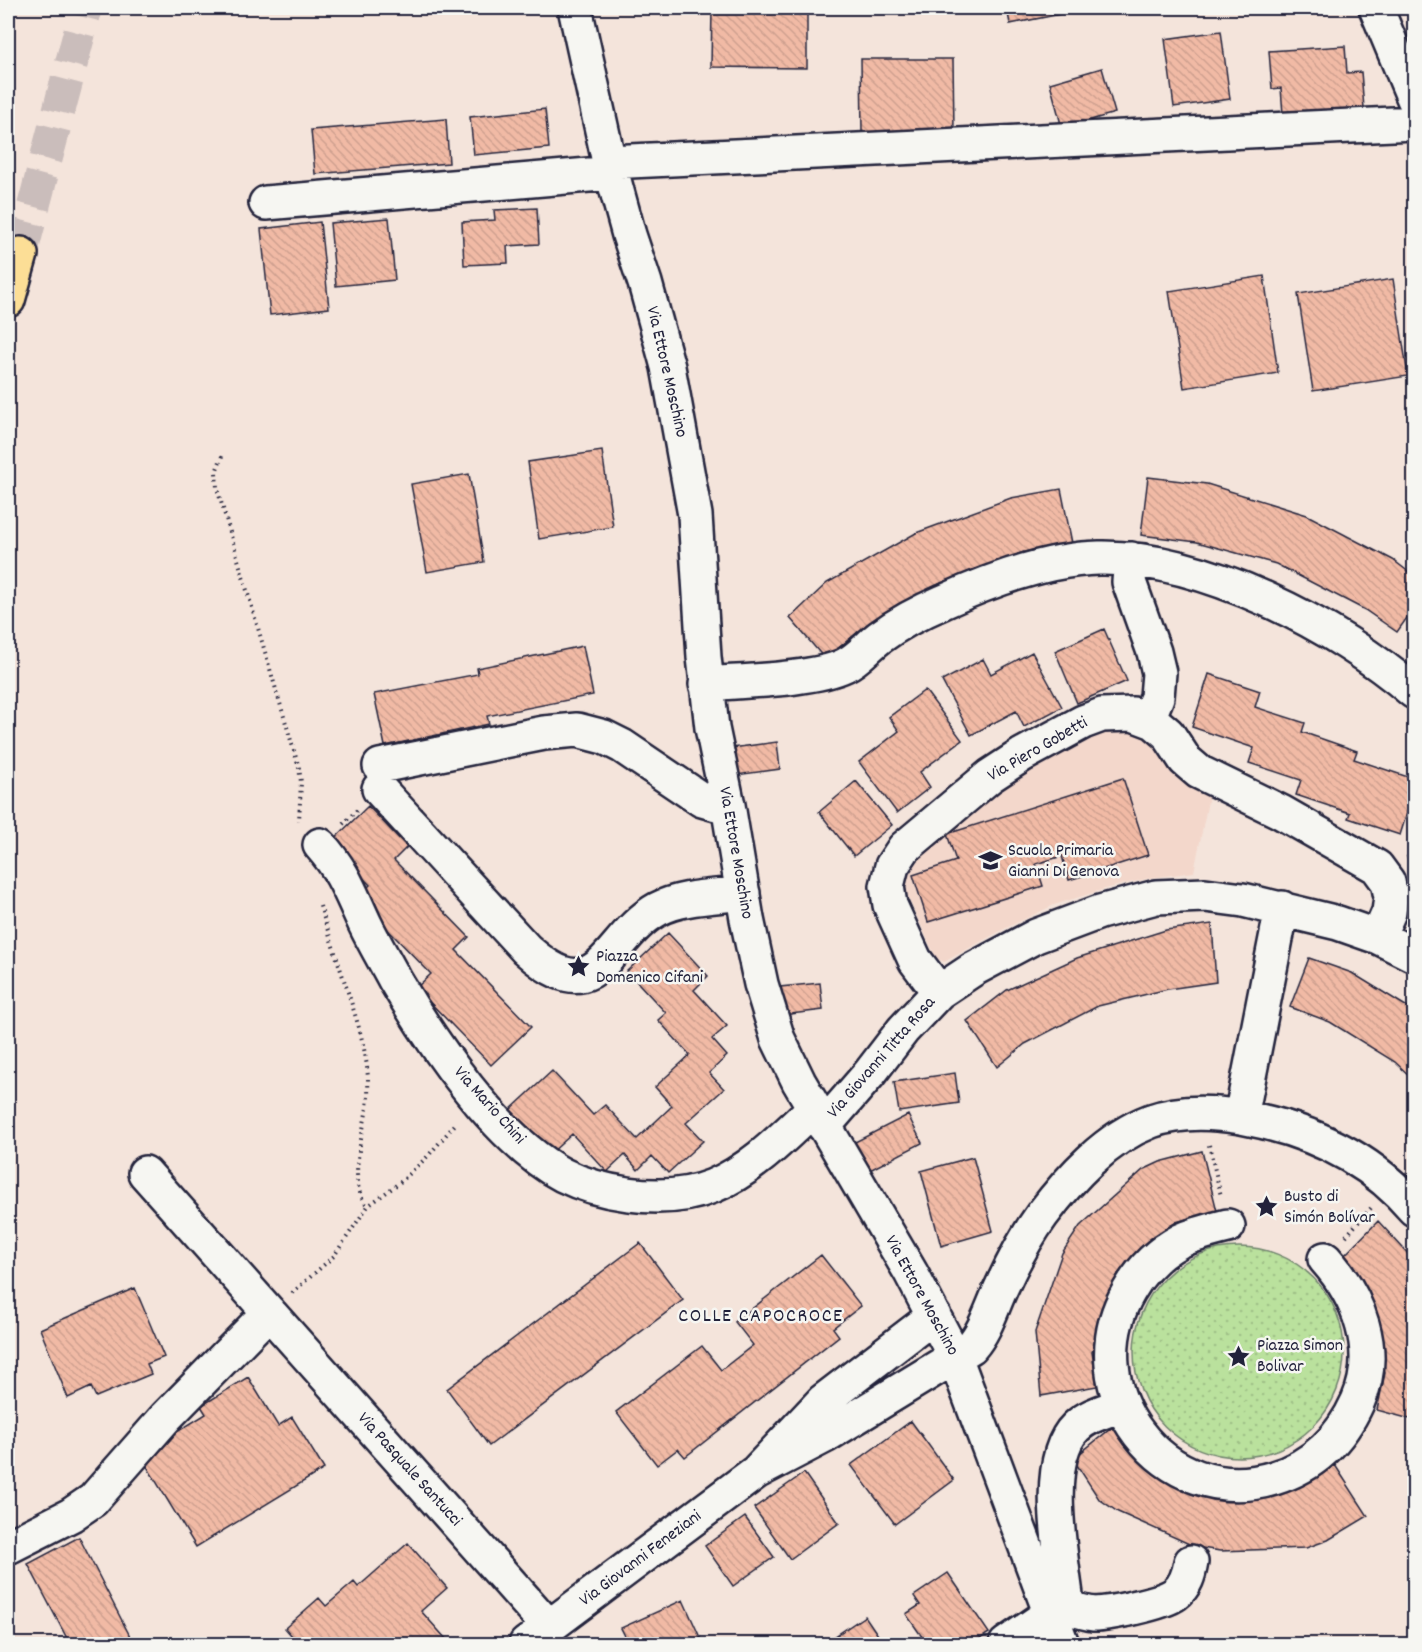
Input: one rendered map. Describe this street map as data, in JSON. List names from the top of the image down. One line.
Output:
{"streets":{"street":["Via Ettore Moschino","Via Piero Gobetti","Via Giovanni Titta Rosa","Via Mario Chini","Via Pasquale Santucci","Via Giovanni Feneziani"]},"crossings":[["Via Ettore Moschino","Via Giovanni Titta Rosa"],["Via Ettore Moschino","Via Mario Chini"],["Via Ettore Moschino","Via Giovanni Feneziani"],["Via Piero Gobetti","Via Giovanni Titta Rosa"],["Via Giovanni Titta Rosa","Via Mario Chini"],["Via Pasquale Santucci","Via Giovanni Feneziani"]],"districts":["COLLE CAPOCROCE"],"places":{"school or university":["Scuola Primaria Gianni Di Genova"],"place":["Piazza Domenico Cifani","Busto di Simón Bolívar","Piazza Simon Bolivar"]}}
